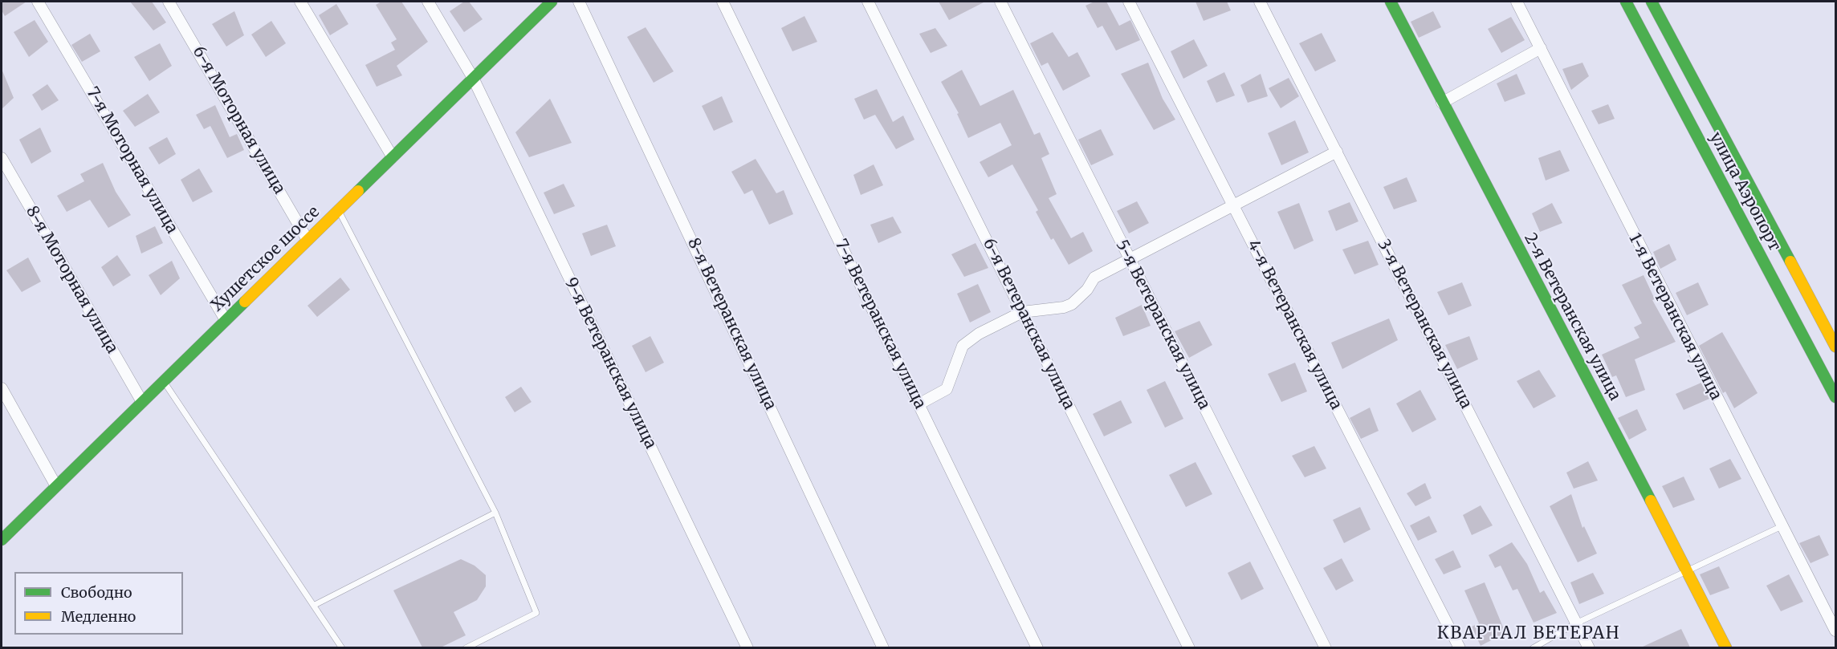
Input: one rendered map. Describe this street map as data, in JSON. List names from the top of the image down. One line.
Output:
{"streets":{"main road":["улица Аэропорт","Хушетское шоссе","2-я Ветеранская улица"],"street":["6-я Моторная улица","7-я Моторная улица","8-я Моторная улица","1-я Ветеранская улица","8-я Ветеранская улица","7-я Ветеранская улица","6-я Ветеранская улица","3-я Ветеранская улица","5-я Ветеранская улица","4-я Ветеранская улица","9-я Ветеранская улица"]},"crossings":[["6-я Моторная улица","Хушетское шоссе"],["7-я Моторная улица","Хушетское шоссе"],["Хушетское шоссе","8-я Моторная улица"],["Хушетское шоссе","9-я Ветеранская улица"]],"districts":["КВАРТАЛ ВЕТЕРАН"],"legend":["Свободно","Медленно"]}
